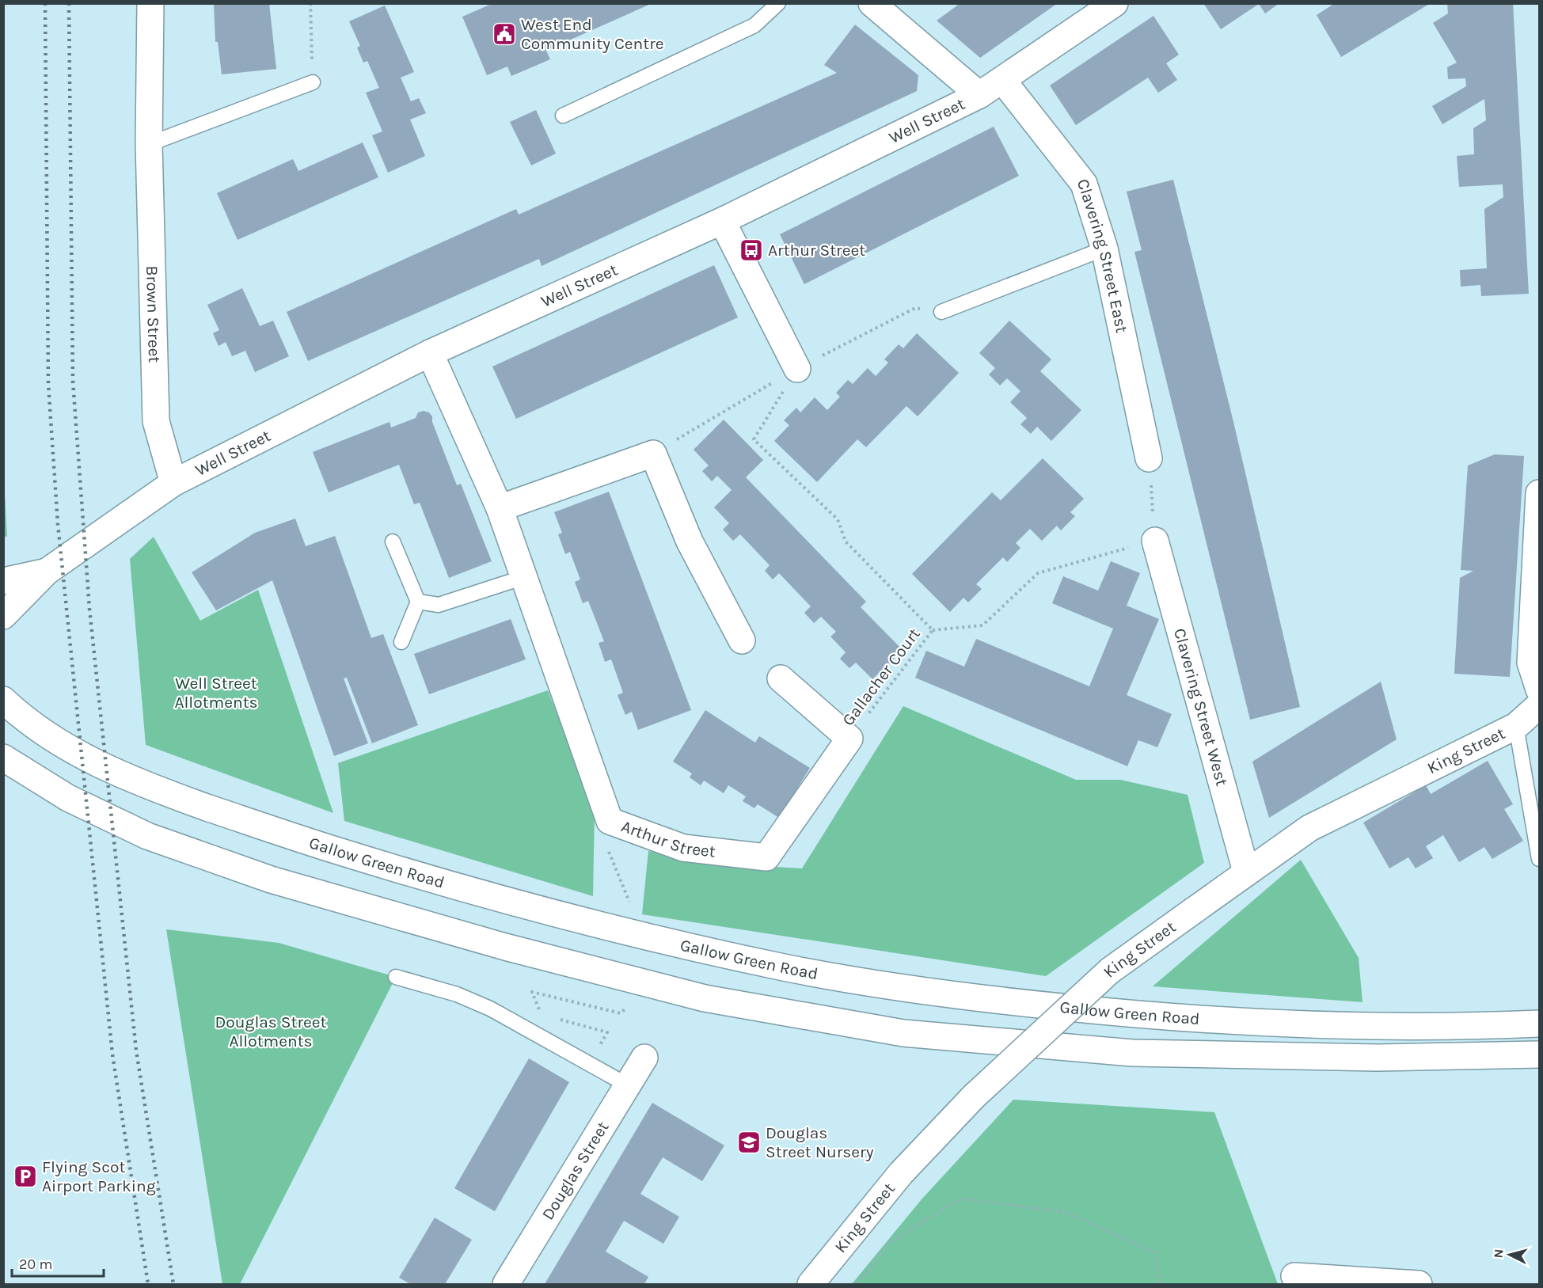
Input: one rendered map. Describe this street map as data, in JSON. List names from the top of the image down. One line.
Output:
{"streets":{"street":["Well Street","Clavering Street East","Brown Street","Clavering Street West","King Street","Arthur Street","Gallow Green Road","Douglas Street"],"path":["Gallacher Court"]},"crossings":[["Well Street","Clavering Street East"],["Well Street","Brown Street"],["Well Street","Arthur Street"],["Gallacher Court","Clavering Street West"],["Gallacher Court","Arthur Street"],["Clavering Street West","King Street"]],"parks":["Well Street Allotments","Douglas Street Allotments"],"places":{"public building":["West End Community Centre"],"bus stop":["Arthur Street"],"school or university":["Douglas Street Nursery"],"parking":["Flying Scot Airport Parking"]},"scale_bar":"20 m","north":"left"}
